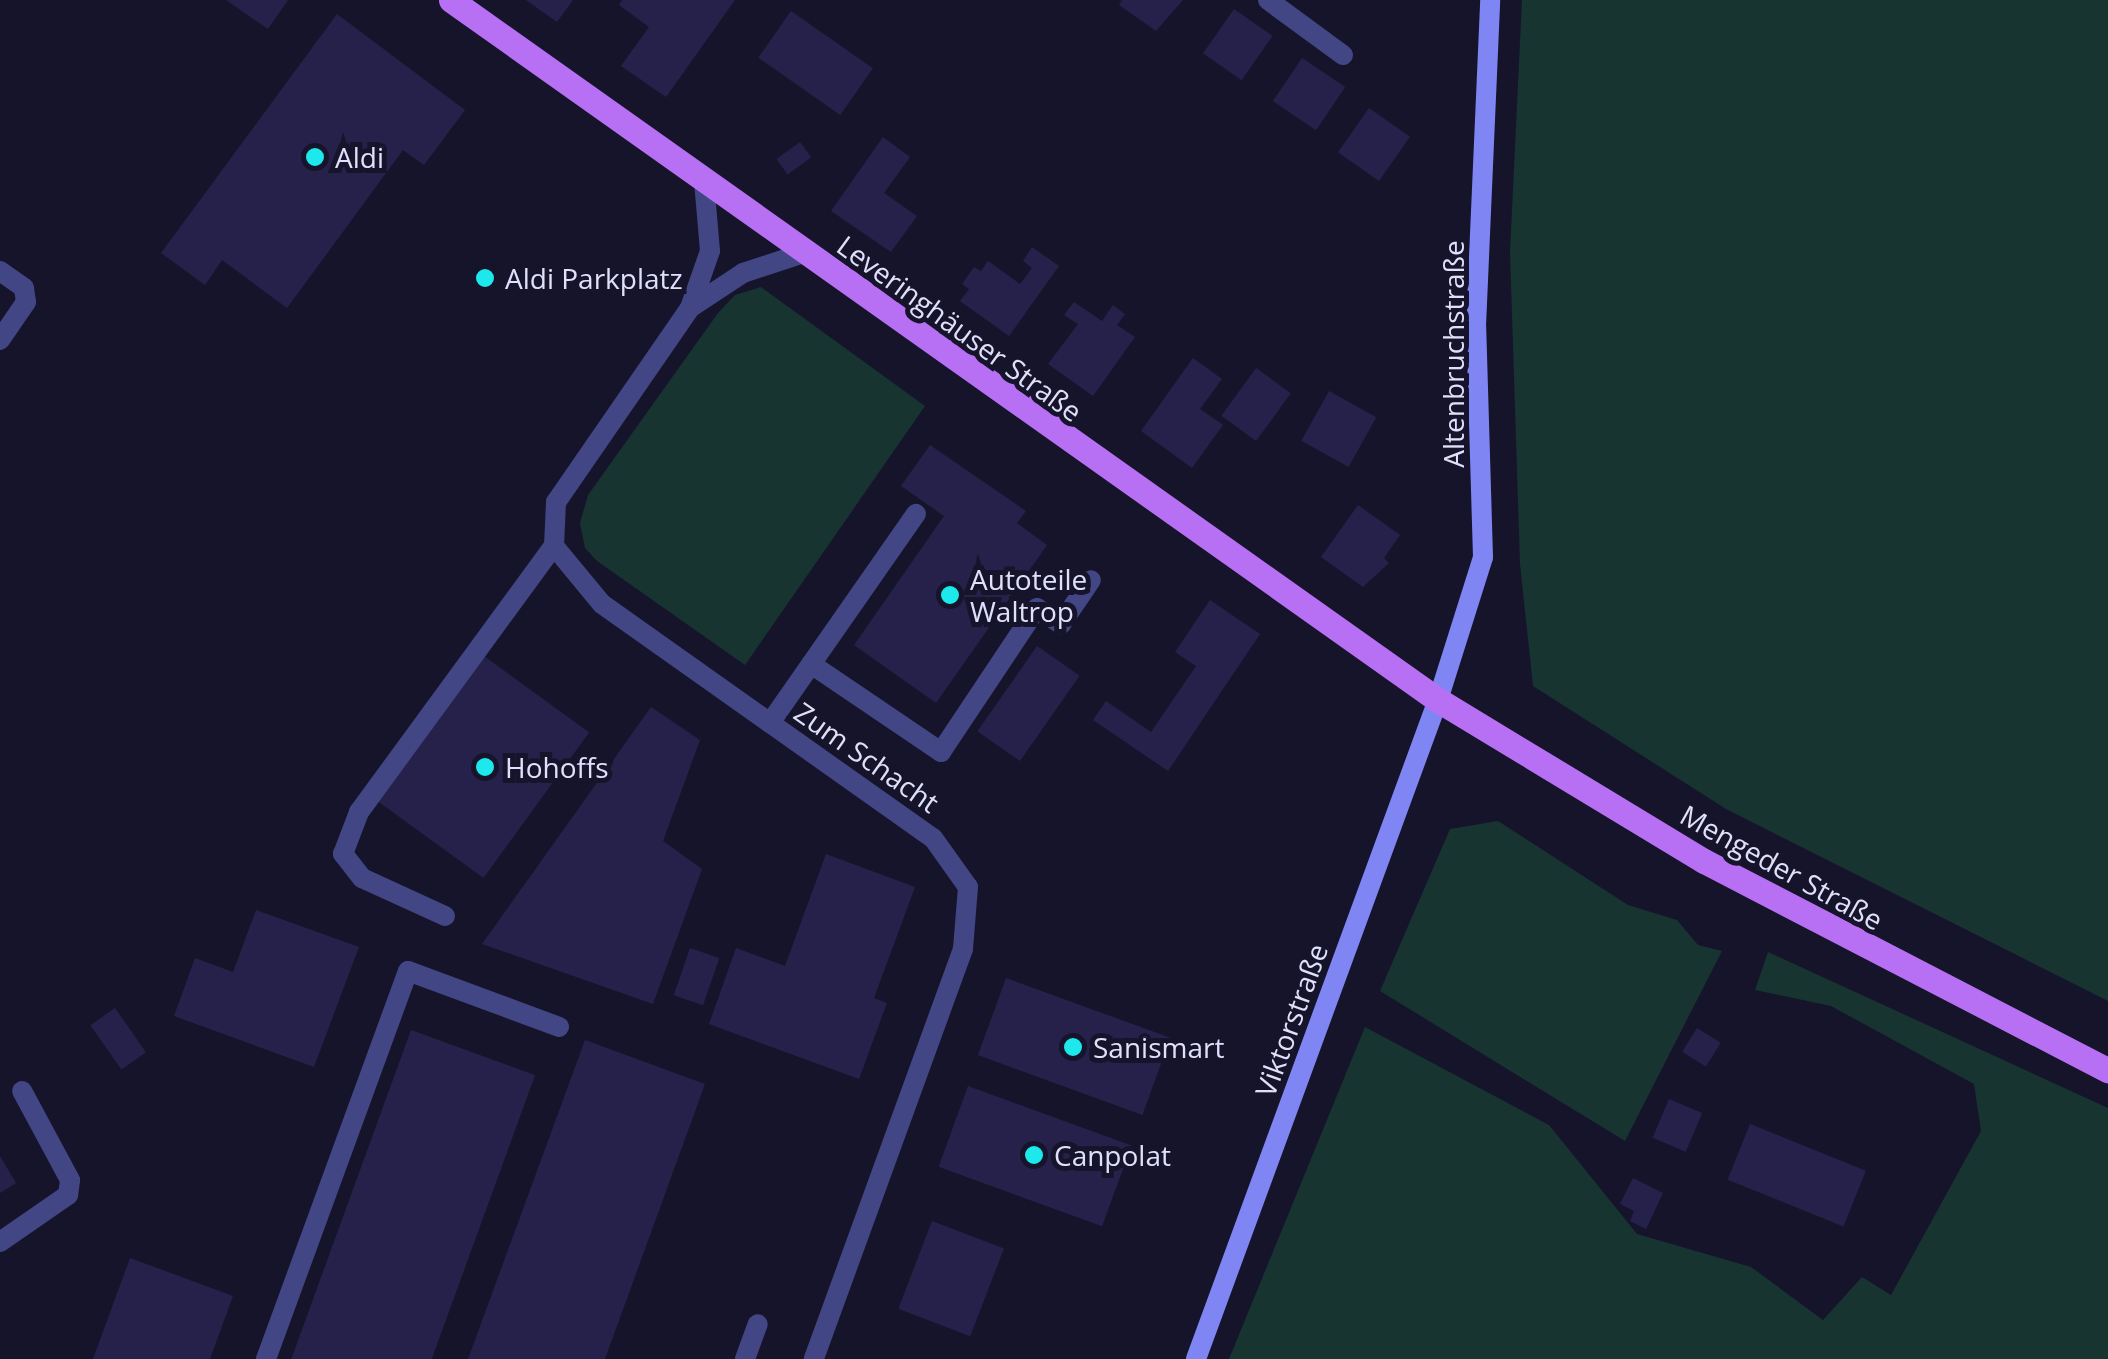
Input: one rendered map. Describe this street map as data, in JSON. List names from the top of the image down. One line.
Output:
{"streets":{"main road":["Leveringhäuser Straße","Mengeder Straße"],"street":["Altenbruchstraße","Zum Schacht","Viktorstraße"]},"crossings":[["Leveringhäuser Straße","Altenbruchstraße"],["Leveringhäuser Straße","Mengeder Straße"],["Leveringhäuser Straße","Viktorstraße"],["Altenbruchstraße","Mengeder Straße"],["Altenbruchstraße","Viktorstraße"],["Mengeder Straße","Viktorstraße"]],"places":["Aldi","Aldi Parkplatz","Autoteile Waltrop","Hohoffs","Sanismart","Canpolat"]}
